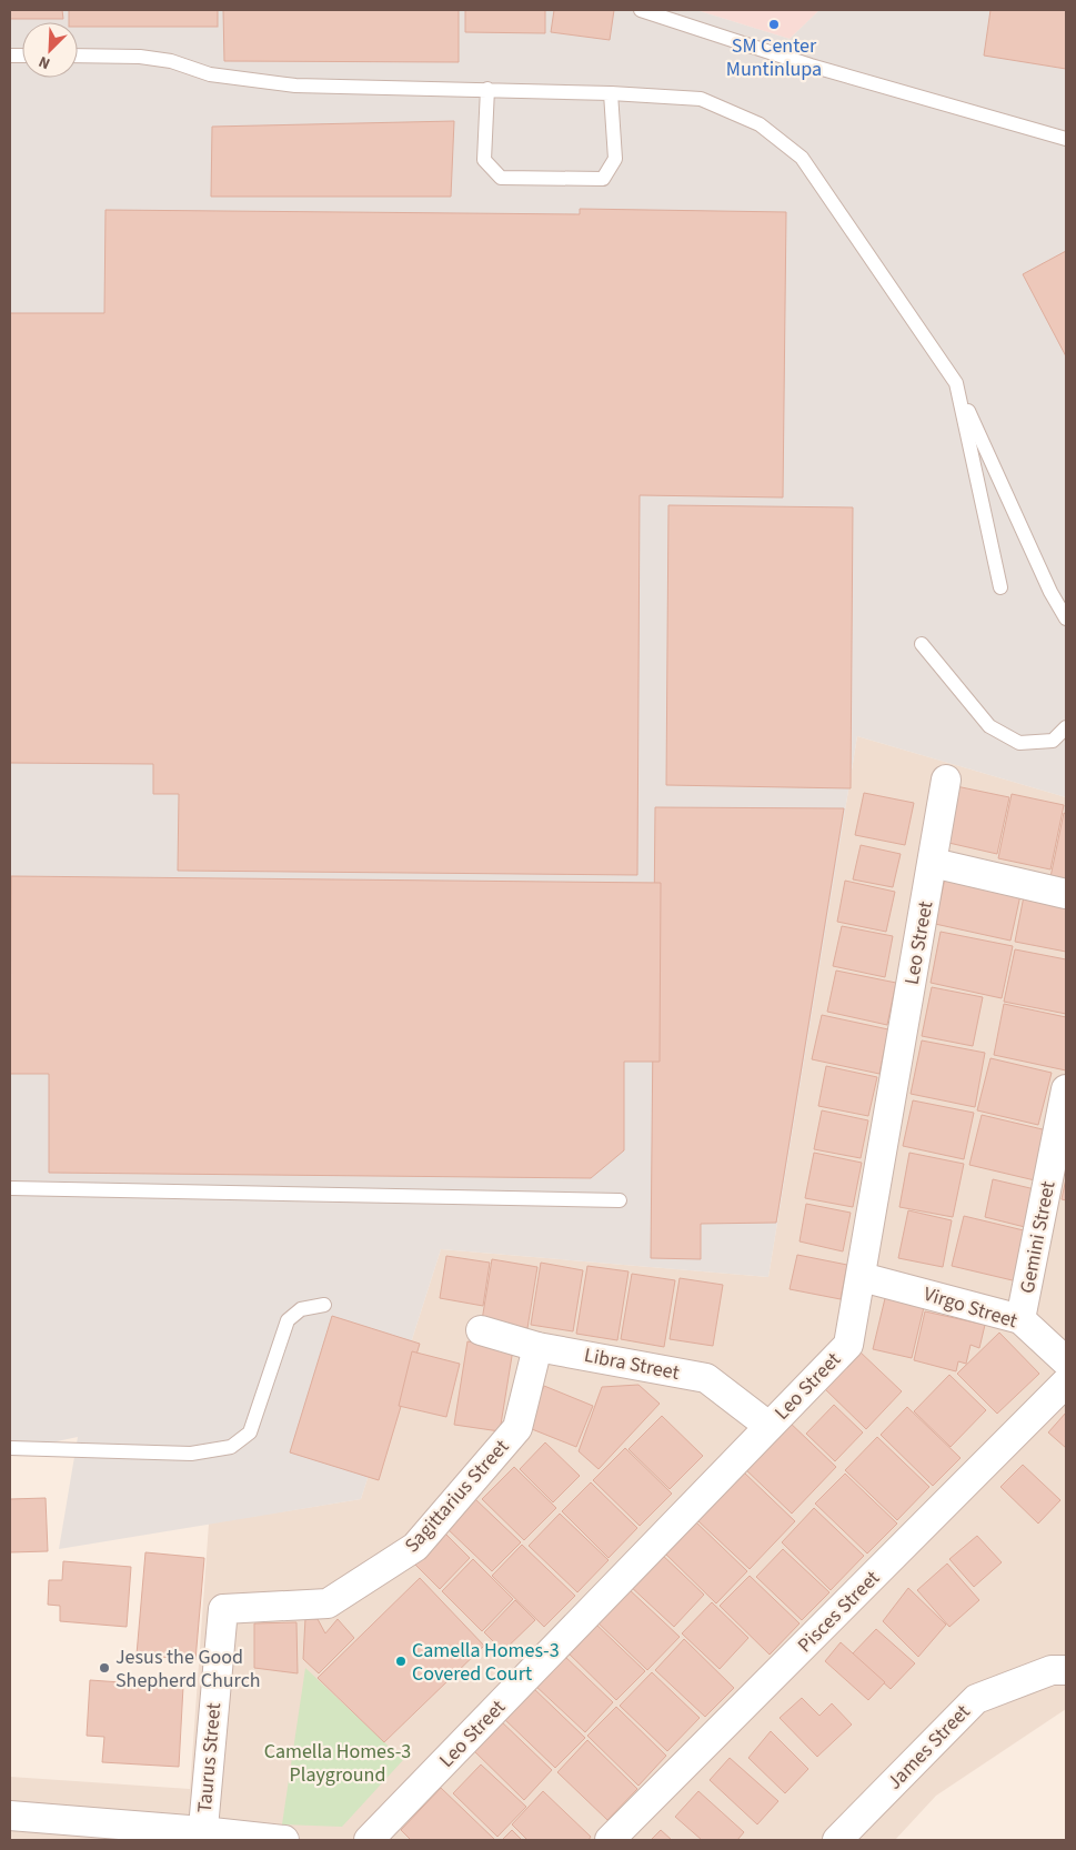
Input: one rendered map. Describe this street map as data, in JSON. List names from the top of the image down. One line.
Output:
{"streets":{"street":["Leo Street","Gemini Street","Virgo Street","Libra Street","Sagittarius Street","Pisces Street","James Street","Taurus Street"]},"crossings":[["Leo Street","Virgo Street"],["Leo Street","Libra Street"],["Gemini Street","Virgo Street"],["Libra Street","Sagittarius Street"],["Sagittarius Street","Taurus Street"]],"parks":["Camella Homes-3 Playground"],"places":["SM Center Muntinlupa","Camella Homes-3 Covered Court","Jesus the Good Shepherd Church"],"north":"bottom left"}
